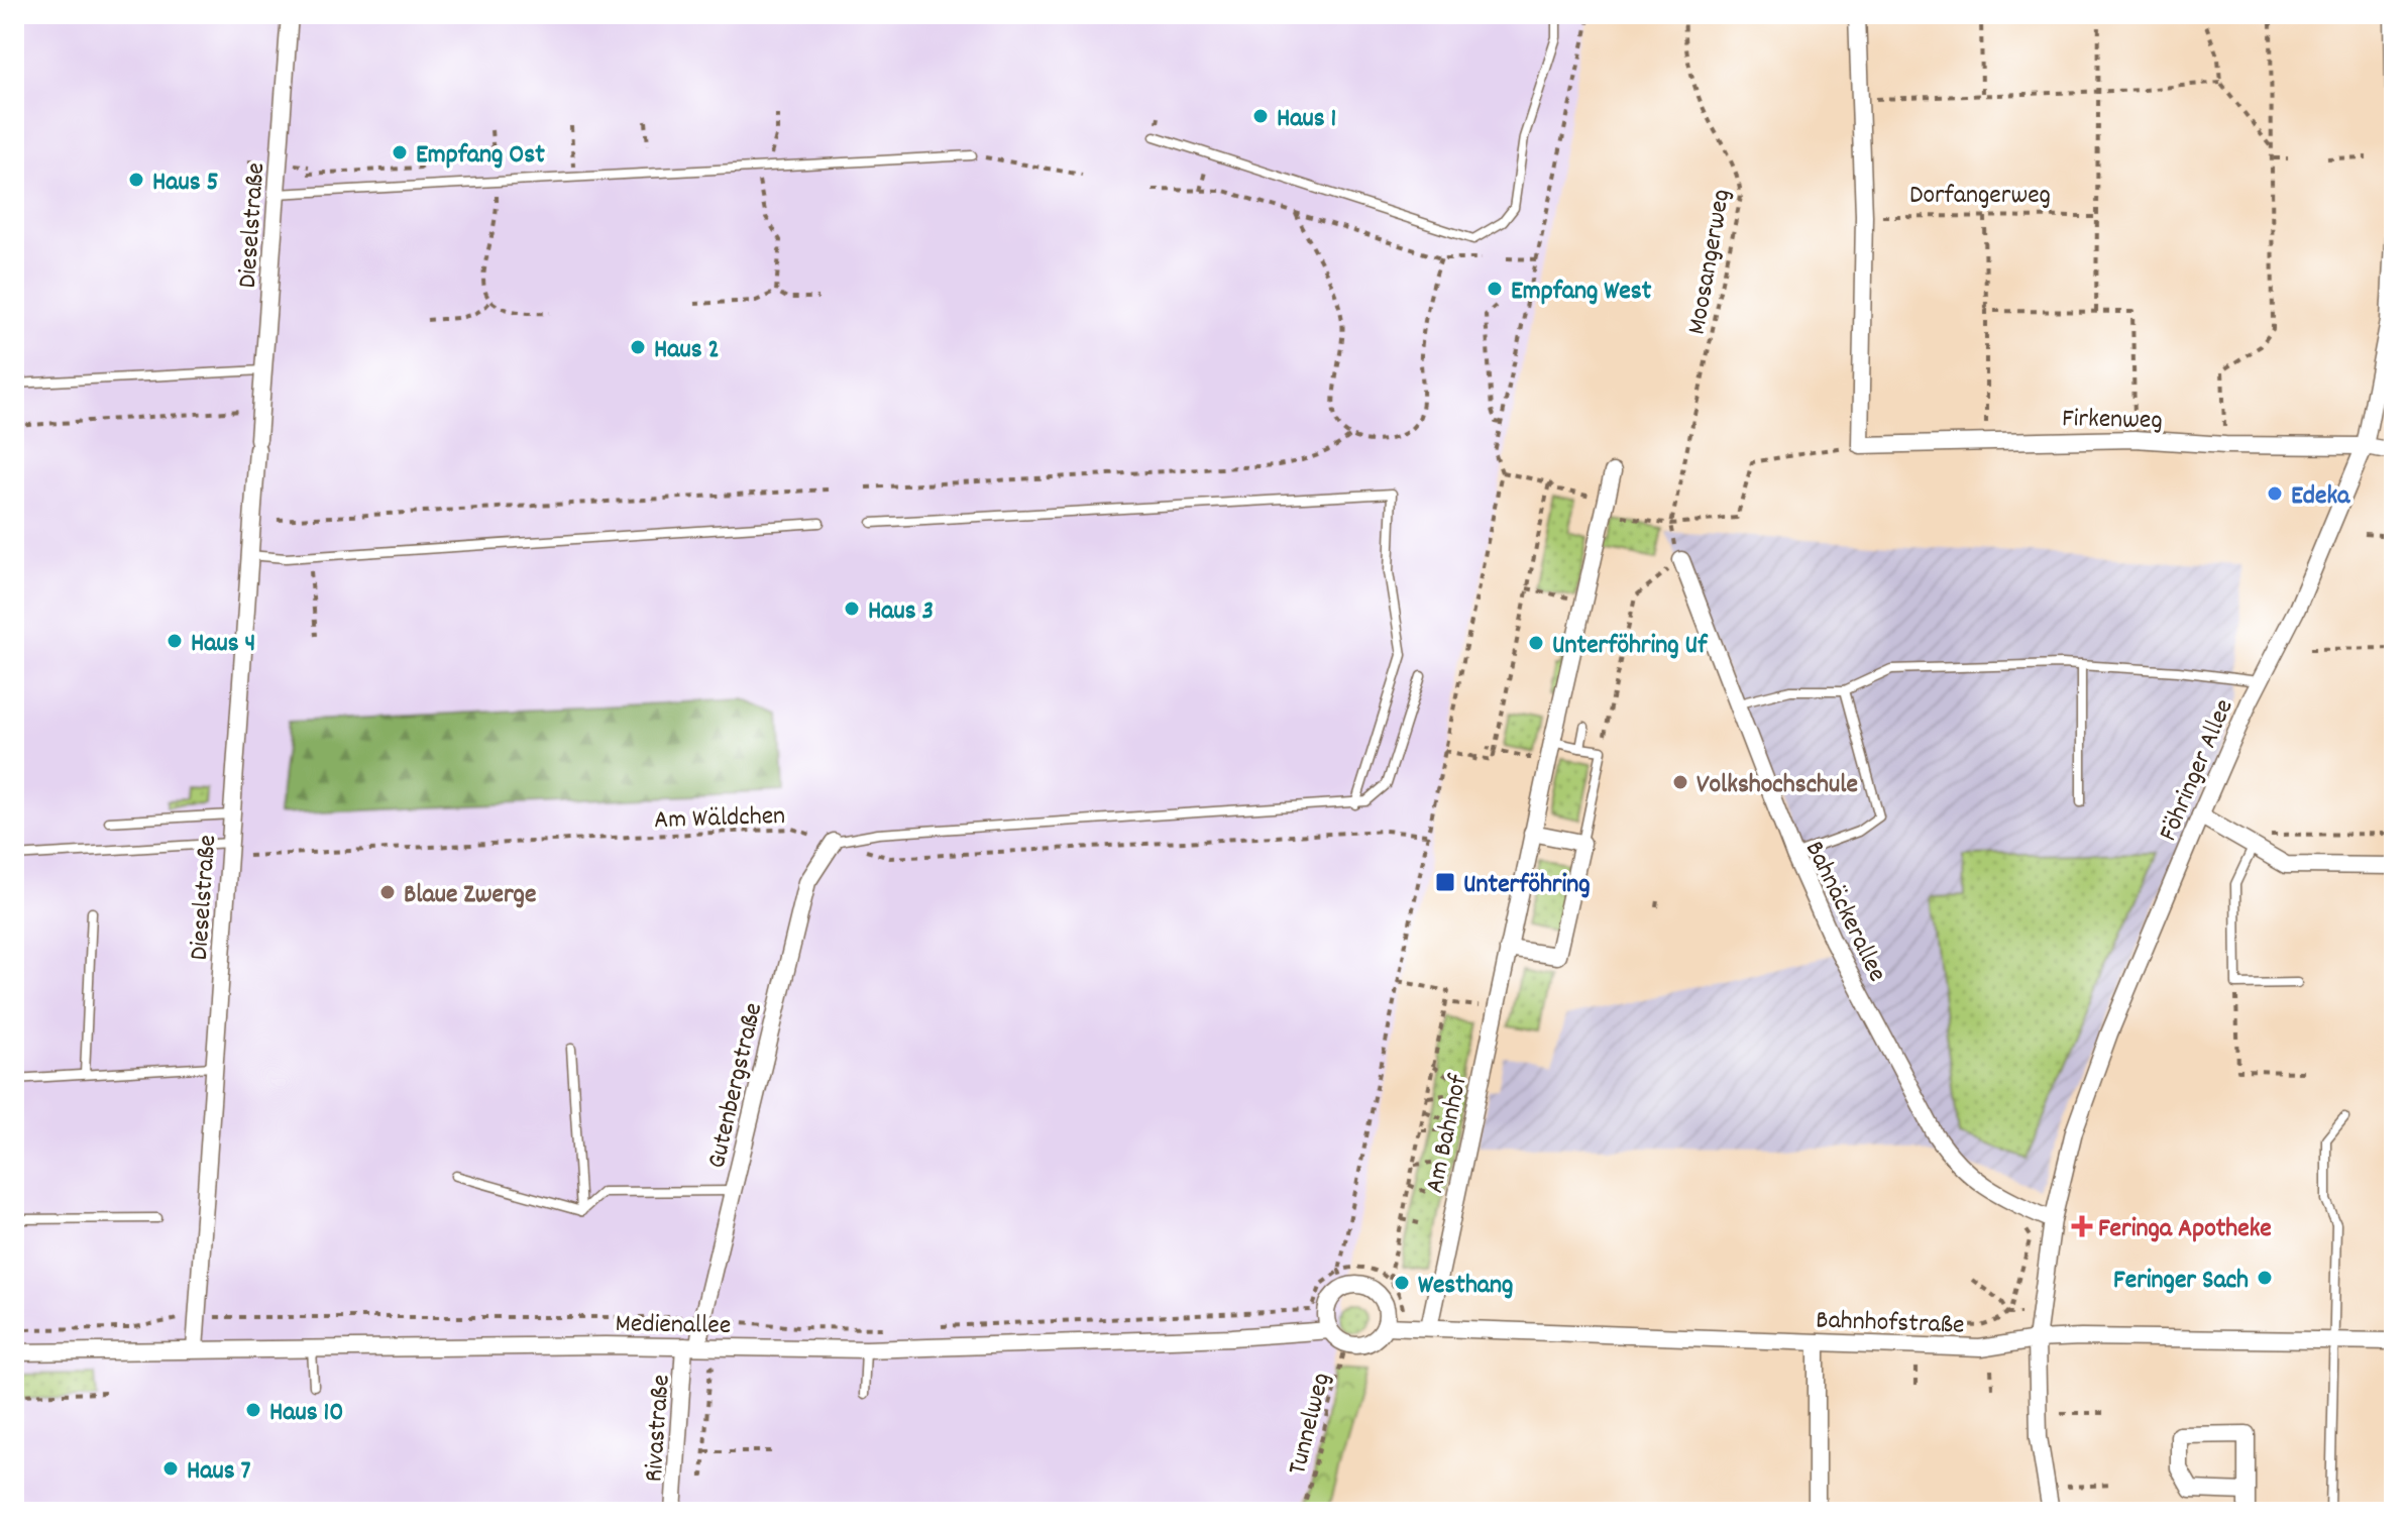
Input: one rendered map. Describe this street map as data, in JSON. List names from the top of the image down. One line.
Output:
{"streets":{"street":["Dieselstraße","Firkenweg","Föhringer Allee","Bahnäckerallee","Gutenbergstraße","Am Bahnhof","Bahnhofstraße","Medienallee","Rivastraße"],"path":["Dorfangerweg","Moosangerweg","Am Wäldchen","Tunnelweg"]},"crossings":[["Dieselstraße","Medienallee"],["Firkenweg","Föhringer Allee"],["Föhringer Allee","Bahnäckerallee"],["Föhringer Allee","Bahnhofstraße"],["Am Wäldchen","Gutenbergstraße"],["Gutenbergstraße","Medienallee"],["Gutenbergstraße","Rivastraße"],["Am Bahnhof","Bahnhofstraße"],["Bahnhofstraße","Medienallee"],["Bahnhofstraße","Tunnelweg"],["Medienallee","Tunnelweg"],["Medienallee","Rivastraße"]],"places":{"other":["Haus 1","Empfang Ost","Haus 5","Empfang West","Haus 2","Edeka","Haus 3","Haus 4","Unterföhring Uf","Volkshochschule","Blaue Zwerge","Feringer Sach","Westhang","Haus 10","Haus 7"],"transit":["Unterföhring"],"health":["Feringa Apotheke"]}}
